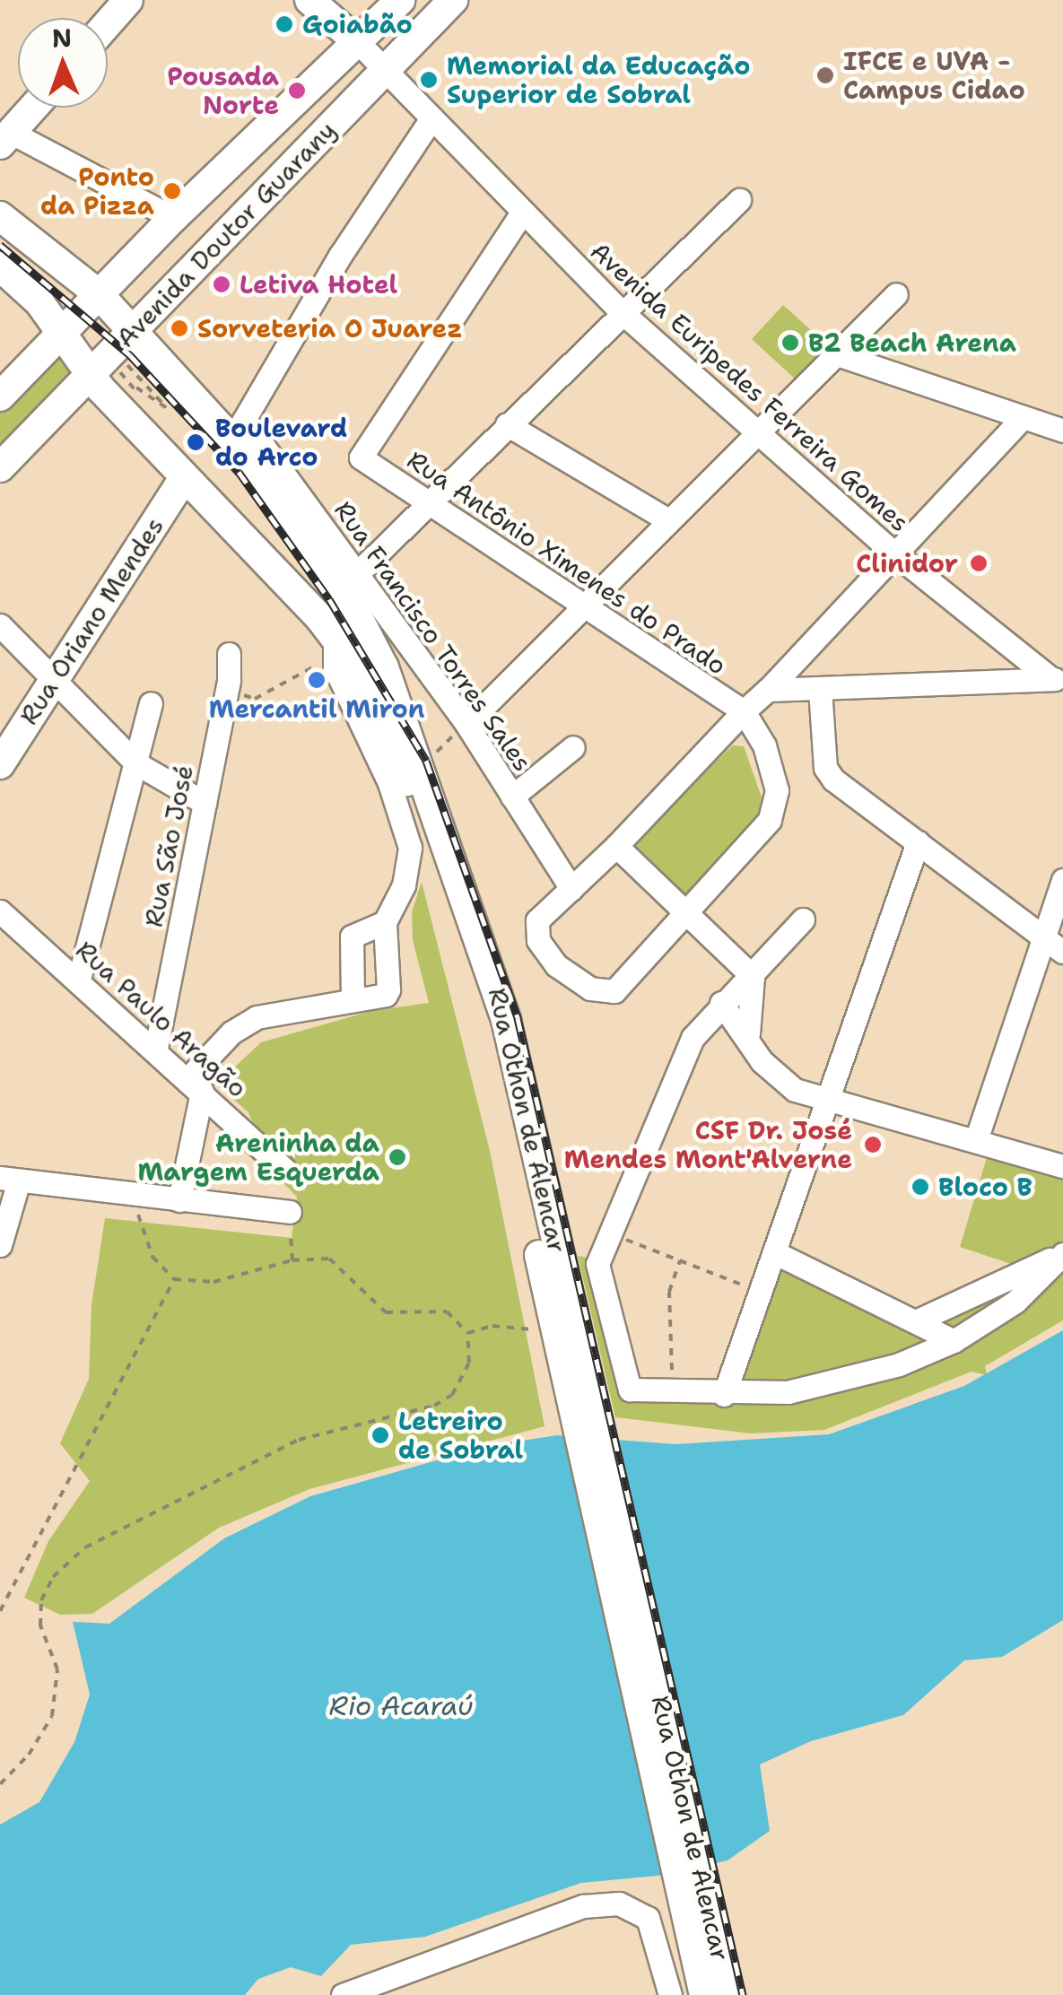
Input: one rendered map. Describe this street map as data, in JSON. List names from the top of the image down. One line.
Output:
{"streets":{"main road":["Avenida Doutor Guarany","Rua Oriano Mendes","Rua Othon de Alencar"],"street":["Avenida Euripedes Ferreira Gomes","Rua Antônio Ximenes do Prado","Rua Francisco Torres Sales","Rua São José","Rua Paulo Aragão"]},"crossings":[["Avenida Doutor Guarany","Avenida Euripedes Ferreira Gomes"],["Avenida Doutor Guarany","Rua Othon de Alencar"],["Avenida Euripedes Ferreira Gomes","Rua Antônio Ximenes do Prado"],["Rua Oriano Mendes","Rua Othon de Alencar"],["Rua Francisco Torres Sales","Rua Othon de Alencar"],["Rua São José","Rua Paulo Aragão"]],"water":["Rio Acaraú"],"places":["Goiabão","IFCE e UVA - Campus Cidao","Memorial da Educação Superior de Sobral","Pousada Norte","Ponto da Pizza","Letiva Hotel","Sorveteria O Juarez","B2 Beach Arena","Boulevard do Arco","Clinidor","Mercantil Miron","CSF Dr. José Mendes Mont'Alverne","Areninha da Margem Esquerda","Bloco B","Letreiro de Sobral"],"north":"top"}
